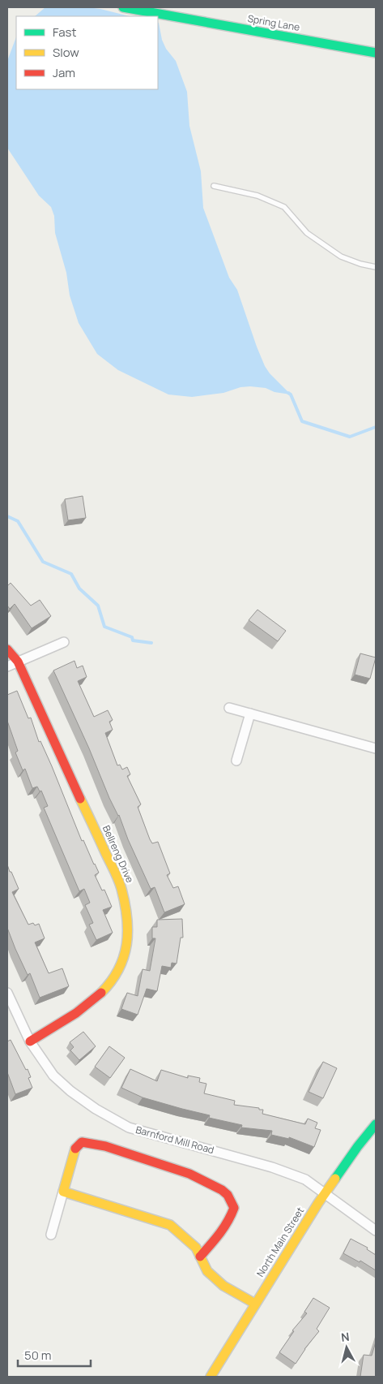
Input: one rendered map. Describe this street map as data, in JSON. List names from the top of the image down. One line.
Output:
{"streets":{"street":["Spring Lane","Bellreng Drive","Barnford Mill Road","North Main Street"]},"crossings":[["Bellreng Drive","Barnford Mill Road"],["Barnford Mill Road","North Main Street"]],"legend":["Fast","Slow","Jam"],"scale_bar":"50 m","north":"top"}
